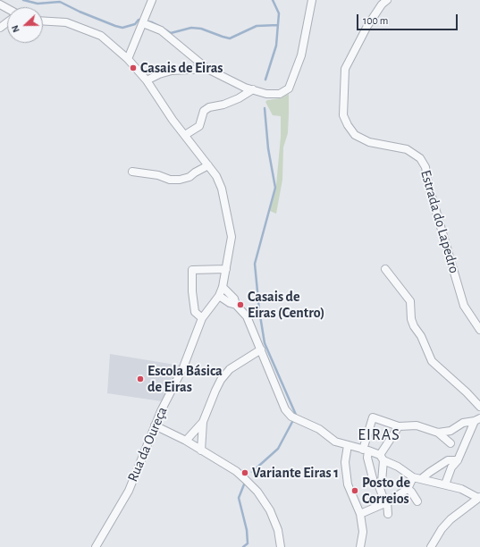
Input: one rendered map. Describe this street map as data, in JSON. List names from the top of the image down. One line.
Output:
{"streets":{"street":["Estrada do Lapedro","Rua da Oureça"]},"districts":["EIRAS"],"places":["Casais de Eiras","Casais de Eiras (Centro)","Escola Básica de Eiras","Variante Eiras 1","Posto de Correios"],"scale_bar":"100 m","north":"left"}
